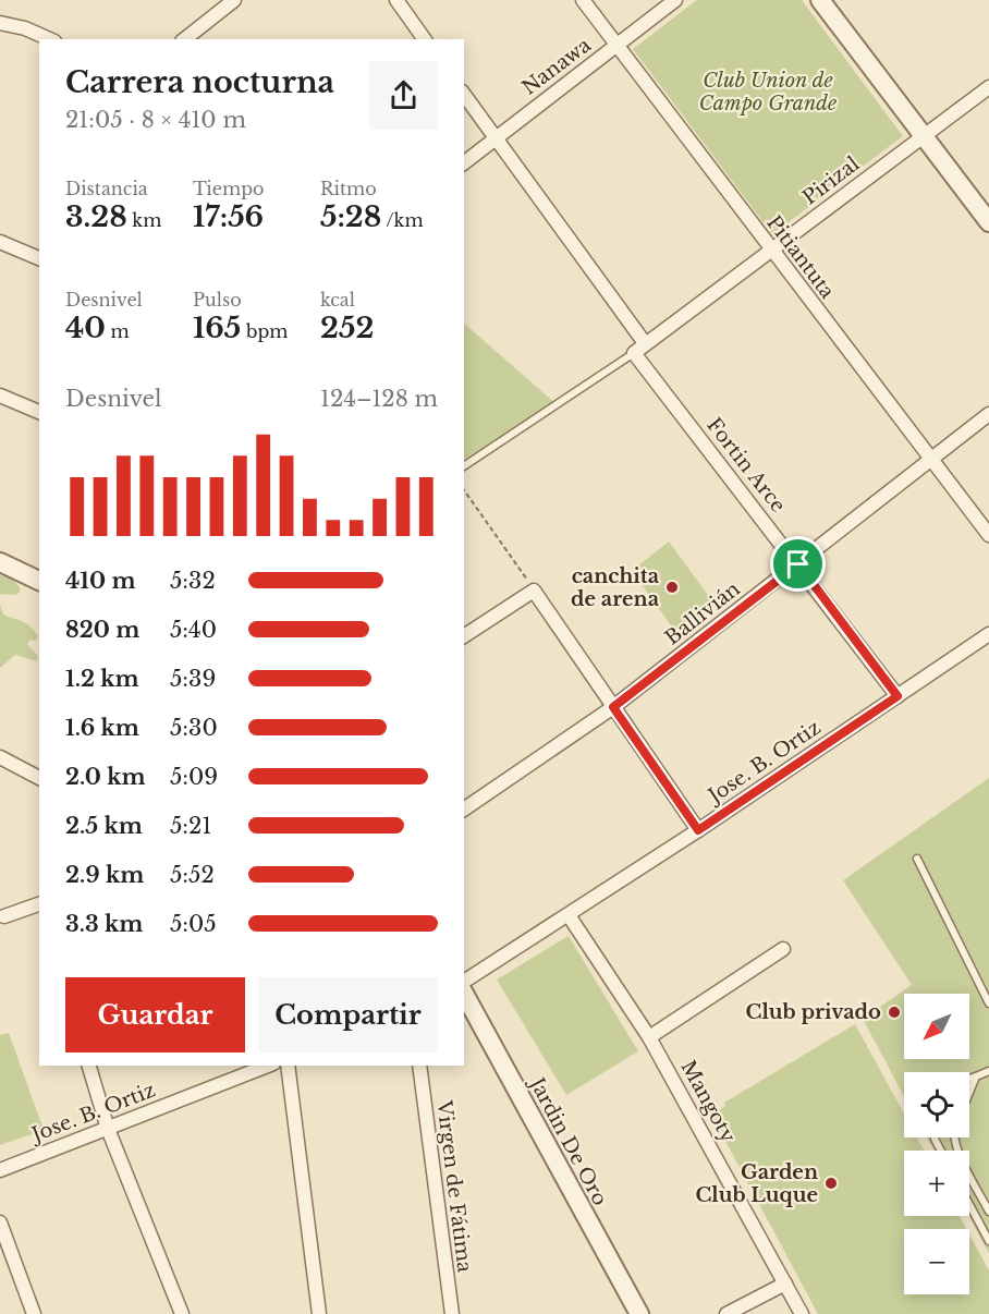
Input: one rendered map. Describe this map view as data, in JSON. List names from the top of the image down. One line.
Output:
{"streets":{"street":["Nanawa","Pirizal","Pitiantuta","Fortin Arce","Ballivián","Jose. B. Ortiz","Mangoty","Jardin De Oro","Virgen de Fátima"]},"crossings":[["Nanawa","Pitiantuta"],["Pirizal","Pitiantuta"],["Pirizal","Fortin Arce"],["Pitiantuta","Ballivián"],["Fortin Arce","Ballivián"],["Fortin Arce","Jose. B. Ortiz"],["Jose. B. Ortiz","Mangoty"],["Jose. B. Ortiz","Jardin De Oro"]],"parks":["Club Union de Campo Grande"],"places":["canchita de arena","Club privado","Garden Club Luque"],"north":"bottom left","page":{"heading":["Carrera nocturna","21:05 · 8 × 410 m"],"stats":[["Distancia","3.28 km"],["Tiempo","17:56"],["Ritmo","5:28 /km"],["Desnivel","40 m"],["Pulso","165 bpm"],["kcal","252"]],"chart":["Desnivel","124–128 m"],"list":[{"name":"410 m","note":"5:32"},{"name":"820 m","note":"5:40"},{"name":"1.2 km","note":"5:39"},{"name":"1.6 km","note":"5:30"},{"name":"2.0 km","note":"5:09"},{"name":"2.5 km","note":"5:21"},{"name":"2.9 km","note":"5:52"},{"name":"3.3 km","note":"5:05"}],"buttons":["Guardar","Compartir"],"map_buttons":["+","−"]}}
